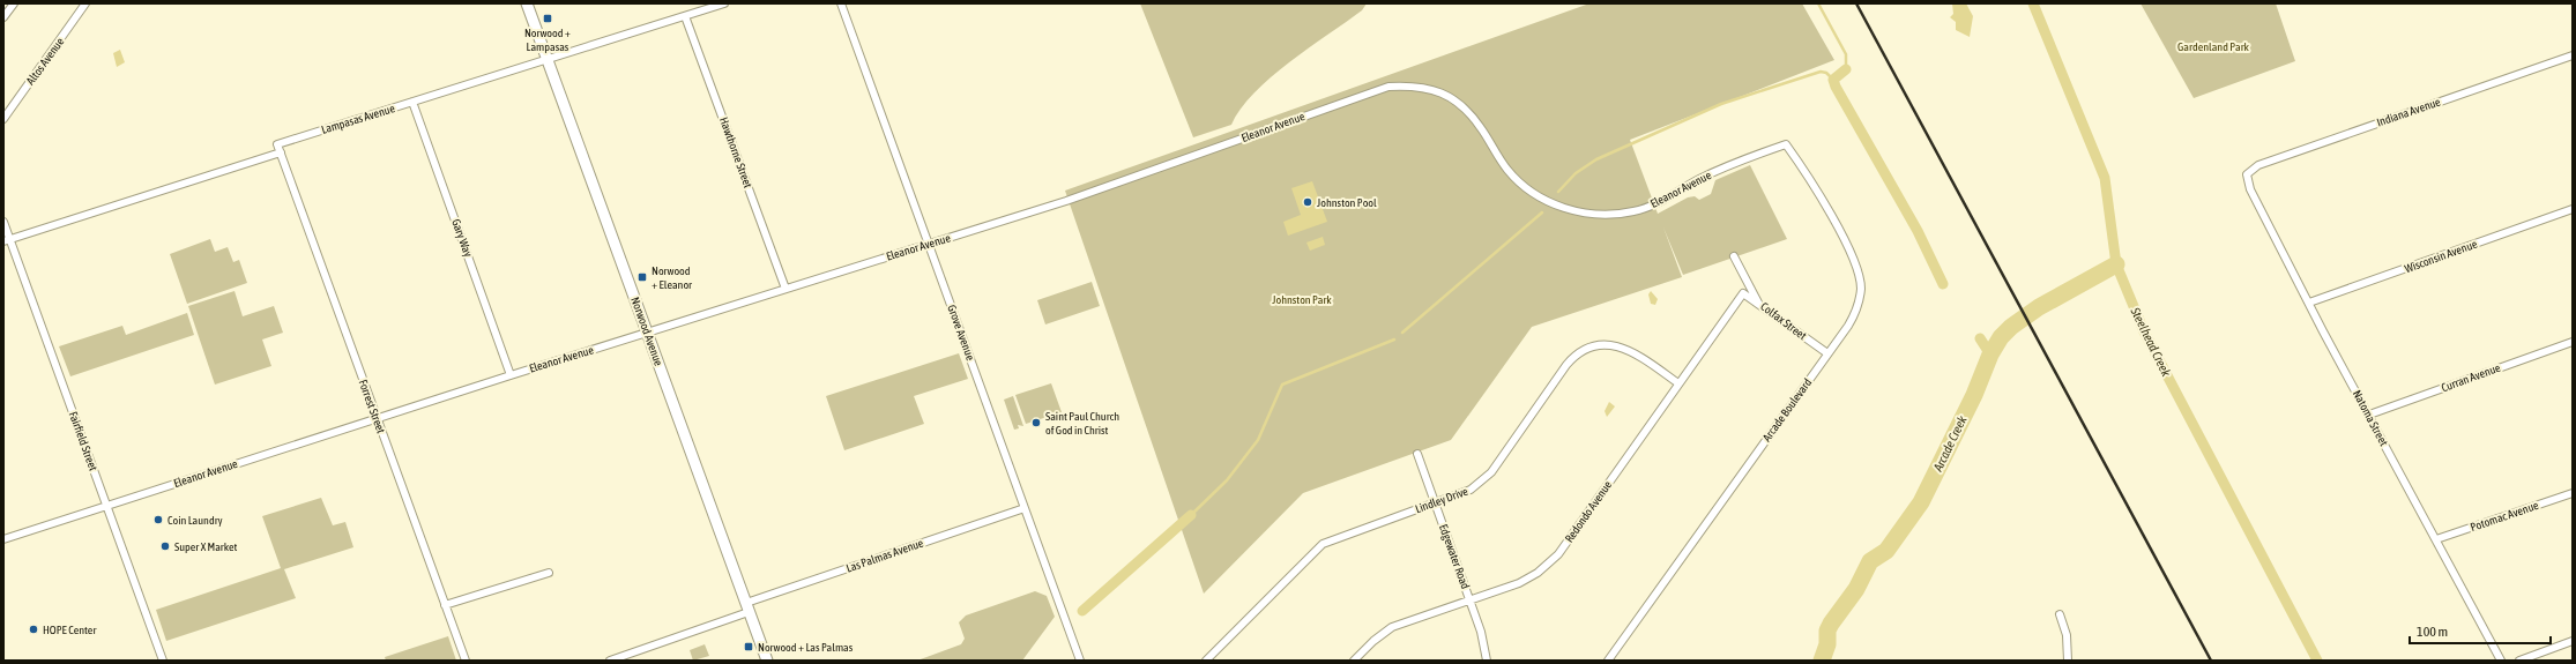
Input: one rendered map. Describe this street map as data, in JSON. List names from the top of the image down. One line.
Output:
{"streets":{"main road":["Norwood Avenue"],"street":["Altos Avenue","Indiana Avenue","Lampasas Avenue","Eleanor Avenue","Hawthorne Street","Gary Way","Wisconsin Avenue","Colfax Street","Grove Avenue","Curran Avenue","Forrest Street","Arcade Boulevard","Natoma Street","Fairfield Street","Lindley Drive","Redondo Avenue","Potomac Avenue","Las Palmas Avenue","Edgewater Road"]},"crossings":[["Indiana Avenue","Natoma Street"],["Lampasas Avenue","Hawthorne Street"],["Lampasas Avenue","Gary Way"],["Lampasas Avenue","Norwood Avenue"],["Lampasas Avenue","Forrest Street"],["Lampasas Avenue","Fairfield Street"],["Eleanor Avenue","Hawthorne Street"],["Eleanor Avenue","Gary Way"],["Eleanor Avenue","Norwood Avenue"],["Eleanor Avenue","Grove Avenue"],["Eleanor Avenue","Forrest Street"],["Eleanor Avenue","Arcade Boulevard"],["Eleanor Avenue","Fairfield Street"],["Wisconsin Avenue","Natoma Street"],["Colfax Street","Arcade Boulevard"],["Colfax Street","Redondo Avenue"],["Norwood Avenue","Las Palmas Avenue"],["Grove Avenue","Las Palmas Avenue"],["Curran Avenue","Natoma Street"],["Natoma Street","Potomac Avenue"],["Lindley Drive","Redondo Avenue"],["Lindley Drive","Edgewater Road"],["Redondo Avenue","Edgewater Road"]],"water":["Steelhead Creek","Arcade Creek"],"parks":["Gardenland Park","Johnston Park"],"places":{"transit":["Norwood + Lampasas","Norwood + Eleanor","Norwood + Las Palmas"],"other":["Johnston Pool","Saint Paul Church of God in Christ","Coin Laundry","Super X Market","HOPE Center"]},"scale_bar":"100 m"}
